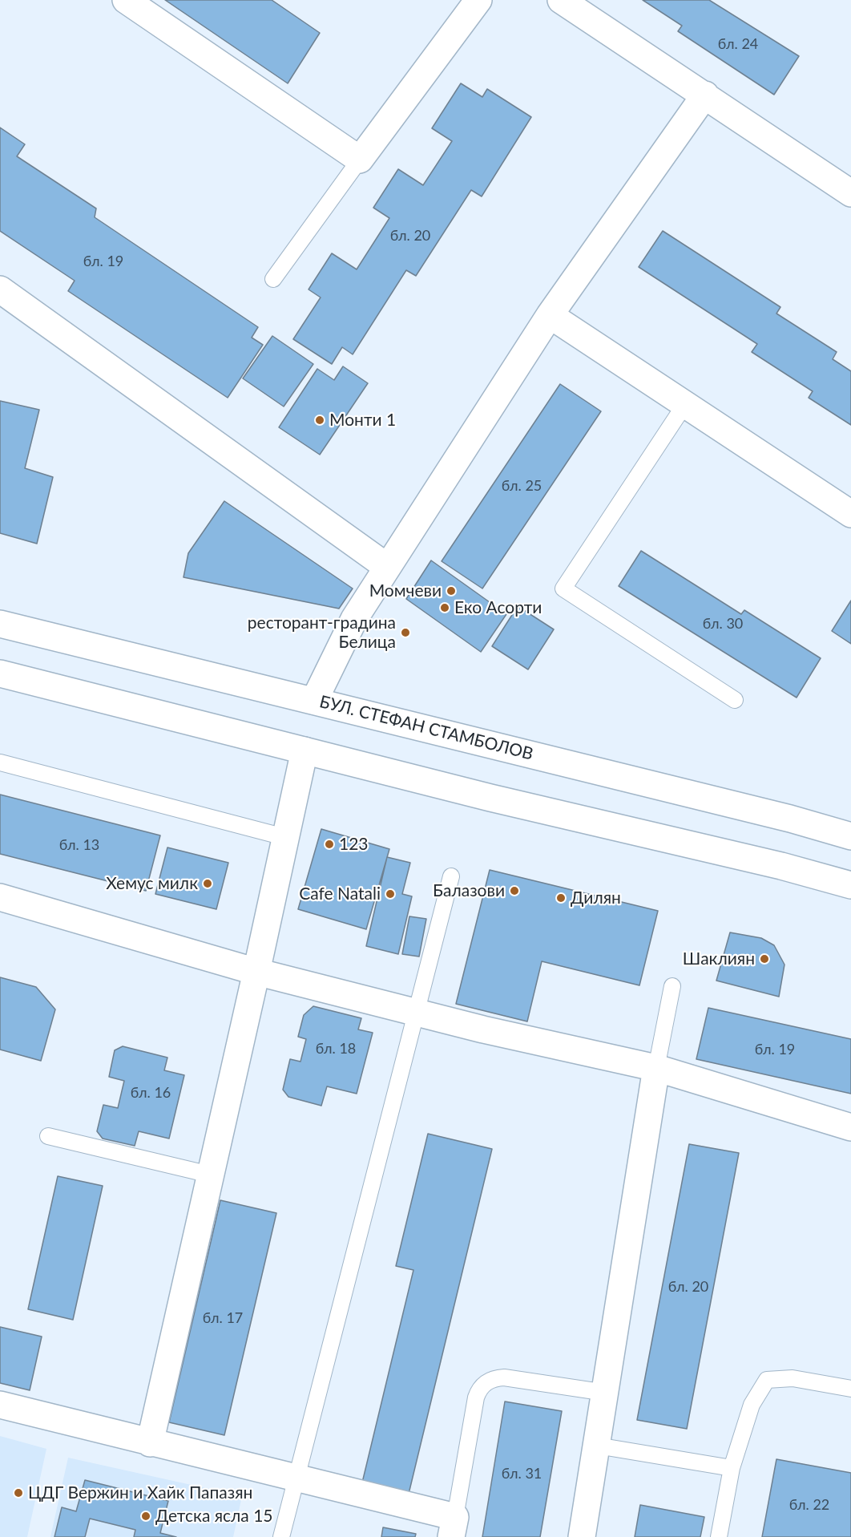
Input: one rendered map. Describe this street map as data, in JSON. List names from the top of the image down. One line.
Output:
{"streets":{"street":["БУЛ. СТЕФАН СТАМБОЛОВ"]},"places":["Монти 1","Момчеви","Еко Асорти","ресторант-градина Белица","123","Хемус милк","Балазови","Cafe Natali","Дилян","Шаклиян","ЦДГ Вержин и Хайк Папазян","Детска ясла 15"],"house_numbers":["бл. 24","бл. 20","бл. 19","бл. 25","бл. 30","бл. 13","бл. 18","бл. 19","бл. 16","бл. 20","бл. 17","бл. 31","бл. 22"]}
